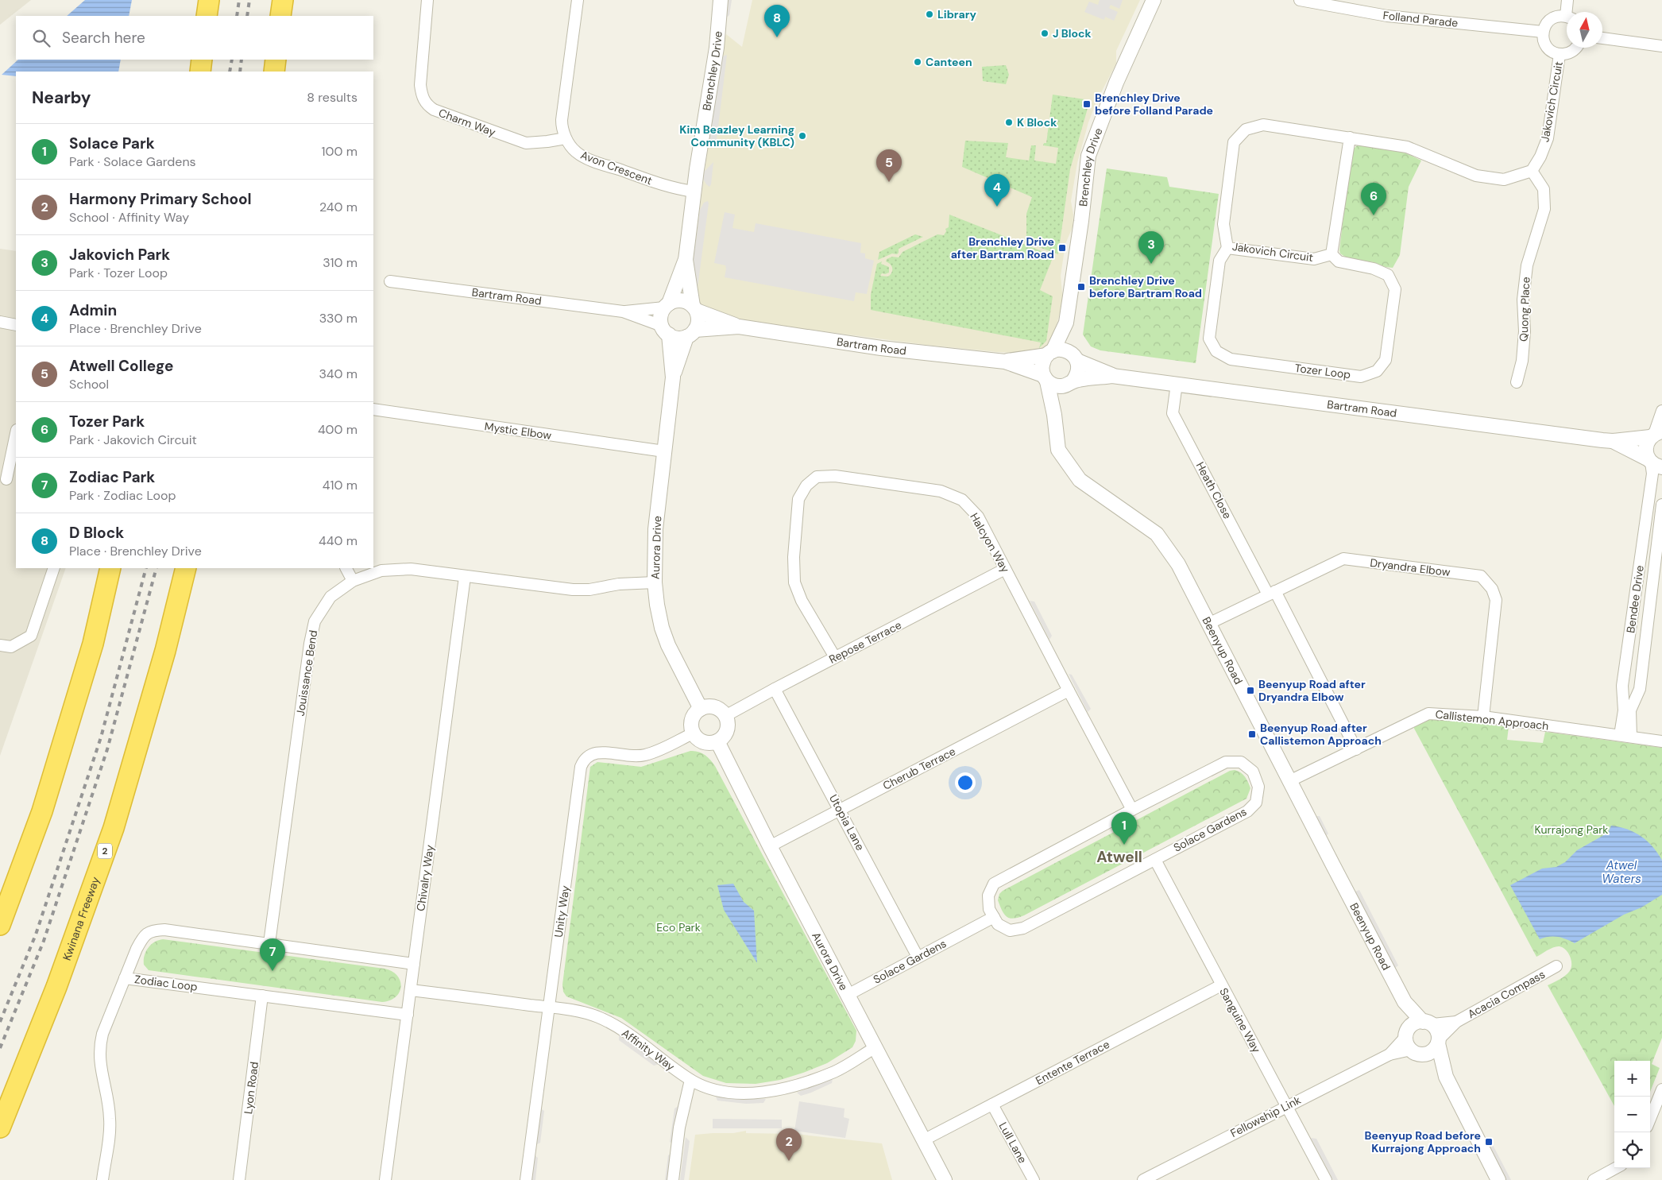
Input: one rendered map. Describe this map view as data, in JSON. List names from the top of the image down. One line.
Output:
{"streets":{"highway":["2","Kwinana Freeway"],"street":["Folland Parade","Brenchley Drive","Jakovich Circuit","Charm Way","Avon Crescent","Bartram Road","Quong Place","Tozer Loop","Mystic Elbow","Heath Close","Halcyon Way","Aurora Drive","Dryandra Elbow","Bendee Drive","Repose Terrace","Beenyup Road","Jouissance Bend","Callistemon Approach","Cherub Terrace","Utopia Lane","Solace Gardens","Chivalry Way","Unity Way","Zodiac Loop","Acacia Compass","Sanguine Way","Affinity Way","Entente Terrace","Lyon Road","Fellowship Link","Lull Lane"]},"crossings":[["Brenchley Drive","Avon Crescent"],["Brenchley Drive","Bartram Road"],["Brenchley Drive","Aurora Drive"],["Brenchley Drive","Beenyup Road"],["Jakovich Circuit","Quong Place"],["Jakovich Circuit","Tozer Loop"],["Charm Way","Avon Crescent"],["Bartram Road","Heath Close"],["Bartram Road","Aurora Drive"],["Bartram Road","Bendee Drive"],["Bartram Road","Beenyup Road"],["Mystic Elbow","Aurora Drive"],["Heath Close","Dryandra Elbow"],["Heath Close","Callistemon Approach"],["Halcyon Way","Repose Terrace"],["Halcyon Way","Cherub Terrace"],["Halcyon Way","Solace Gardens"],["Aurora Drive","Repose Terrace"],["Aurora Drive","Jouissance Bend"],["Aurora Drive","Cherub Terrace"],["Aurora Drive","Solace Gardens"],["Aurora Drive","Unity Way"],["Aurora Drive","Affinity Way"],["Aurora Drive","Entente Terrace"],["Dryandra Elbow","Beenyup Road"],["Dryandra Elbow","Callistemon Approach"],["Bendee Drive","Callistemon Approach"],["Repose Terrace","Utopia Lane"],["Repose Terrace","Unity Way"],["Beenyup Road","Callistemon Approach"],["Beenyup Road","Acacia Compass"],["Beenyup Road","Fellowship Link"],["Jouissance Bend","Chivalry Way"],["Jouissance Bend","Zodiac Loop"],["Cherub Terrace","Utopia Lane"],["Utopia Lane","Solace Gardens"],["Solace Gardens","Sanguine Way"],["Chivalry Way","Zodiac Loop"],["Chivalry Way","Affinity Way"],["Unity Way","Affinity Way"],["Zodiac Loop","Lyon Road"],["Acacia Compass","Fellowship Link"],["Sanguine Way","Entente Terrace"],["Sanguine Way","Fellowship Link"],["Entente Terrace","Lull Lane"]],"districts":["Atwell"],"water":["Atwel Waters"],"parks":["Kurrajong Park","Eco Park"],"places":{"other":["Library","J Block","Canteen","K Block","Kim Beazley Learning Community (KBLC)"],"transit":["Brenchley Drive before Folland Parade","Brenchley Drive after Bartram Road","Brenchley Drive before Bartram Road","Beenyup Road after Dryandra Elbow","Beenyup Road after Callistemon Approach","Beenyup Road before Kurrajong Approach"]},"north":"top","page":{"pins":["8","5","4","6","3","1","7","2"],"search":"Search here","heading":["Nearby","8 results"],"list":[{"mark":"1","name":"Solace Park","note":"Park · Solace Gardens","value":"100 m"},{"mark":"2","name":"Harmony Primary School","note":"School · Affinity Way","value":"240 m"},{"mark":"3","name":"Jakovich Park","note":"Park · Tozer Loop","value":"310 m"},{"mark":"4","name":"Admin","note":"Place · Brenchley Drive","value":"330 m"},{"mark":"5","name":"Atwell College","note":"School","value":"340 m"},{"mark":"6","name":"Tozer Park","note":"Park · Jakovich Circuit","value":"400 m"},{"mark":"7","name":"Zodiac Park","note":"Park · Zodiac Loop","value":"410 m"},{"mark":"8","name":"D Block","note":"Place · Brenchley Drive","value":"440 m"}],"map_buttons":["+","−"]}}
